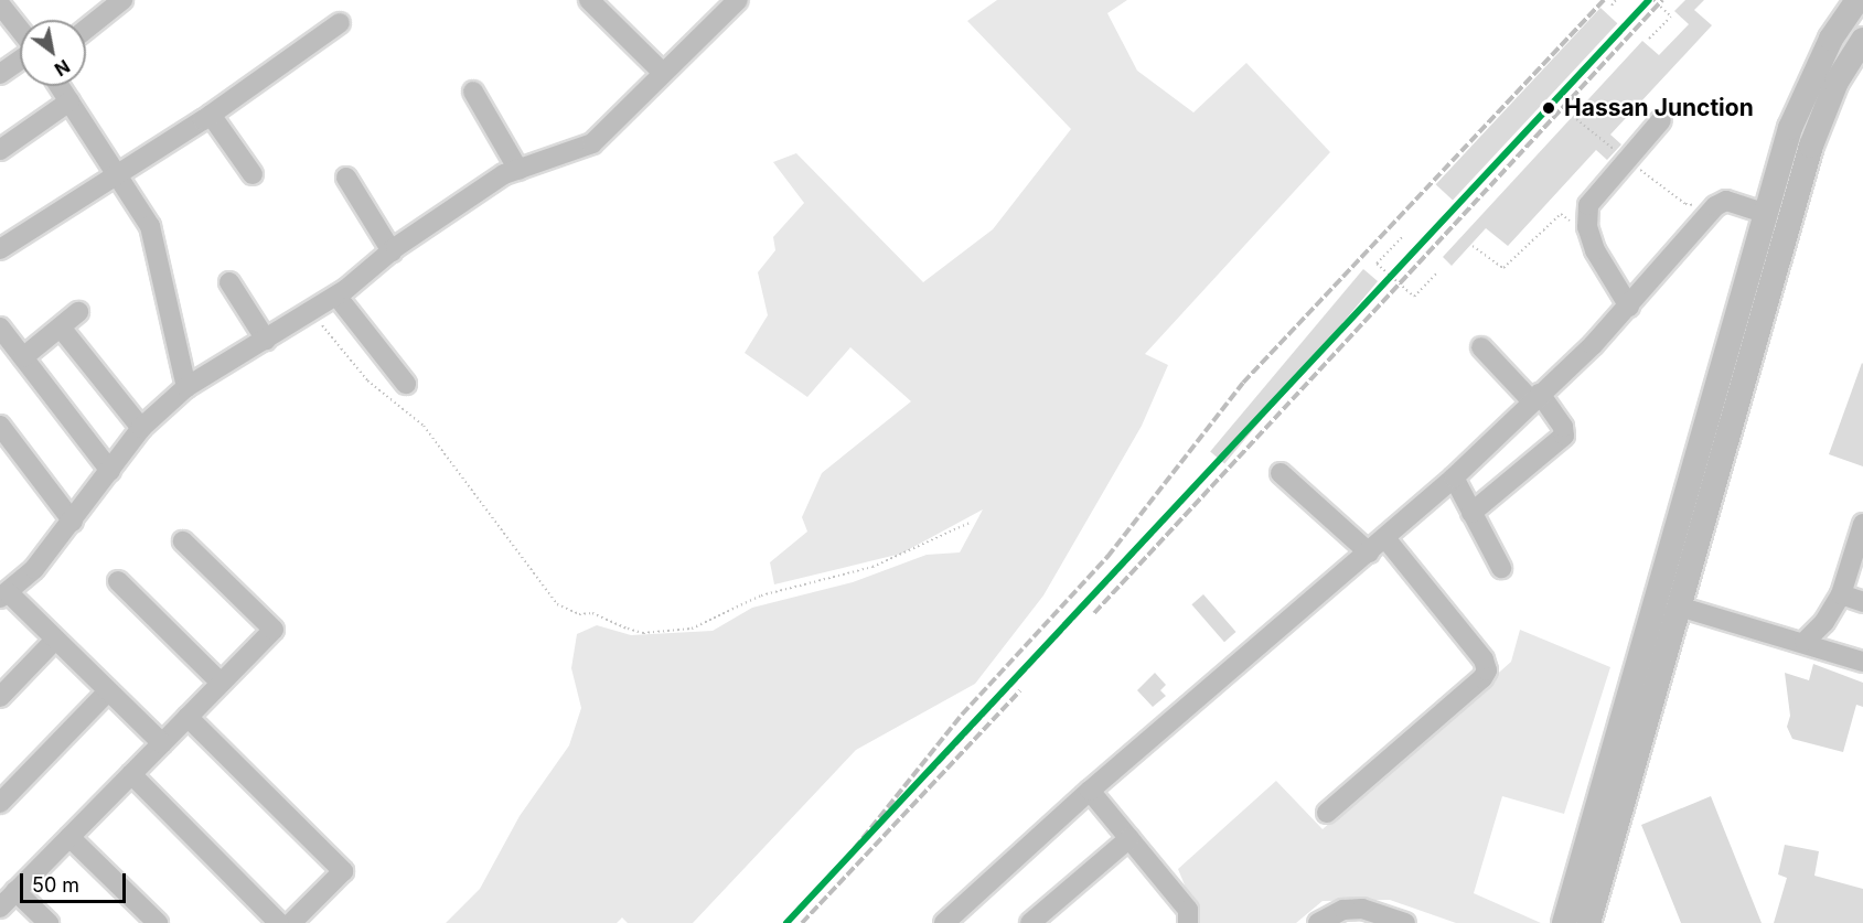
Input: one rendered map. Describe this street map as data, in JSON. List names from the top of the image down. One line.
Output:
{"places":["Hassan Junction"],"scale_bar":"50 m","north":"bottom right"}
